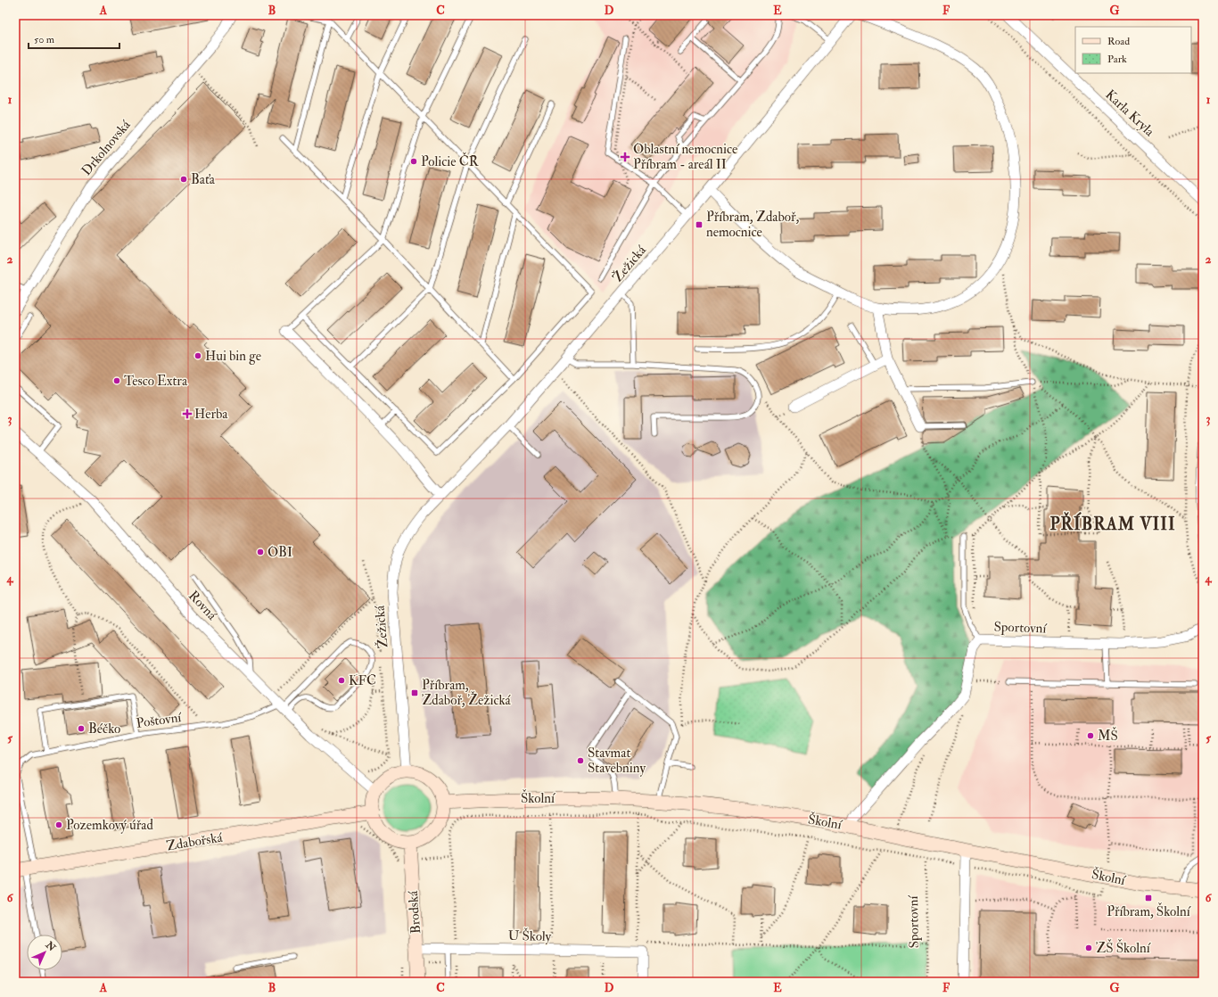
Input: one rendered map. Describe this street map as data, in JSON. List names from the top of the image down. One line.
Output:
{"streets":{"street":["Karla Kryla","Drkolnovská","Žežická","Rovná","Sportovní","Školní","Zdabořská","Brodská","U Školy"],"lane":["Poštovní"]},"crossings":[["Žežická","Rovná"],["Žežická","Školní"],["Žežická","Zdabořská"],["Žežická","Brodská"],["Rovná","Poštovní"],["Rovná","Školní"],["Rovná","Zdabořská"],["Rovná","Brodská"],["Sportovní","Školní"],["Poštovní","Zdabořská"],["Školní","Zdabořská"],["Školní","Brodská"],["Zdabořská","Brodská"],["Brodská","U Školy"]],"districts":["PŘÍBRAM VIII"],"places":{"health":["Oblastní nemocnice Příbram - areál II","Herba"],"other":["Policie ČR","Baťa","Hui bin ge","Tesco Extra","OBI","KFC","Béčko","MŠ","Stavmat Stavebniny","Pozemkový úřad","ZŠ Školní"],"transit":["Příbram, Zdaboř, nemocnice","Příbram, Zdaboř, Žežická","Příbram, Školní"]},"legend":["Road","Park"],"scale_bar":"50 m","north":"top right","grid":{"columns":["A","B","C","D","E","F","G"],"rows":["1","2","3","4","5","6"]}}
